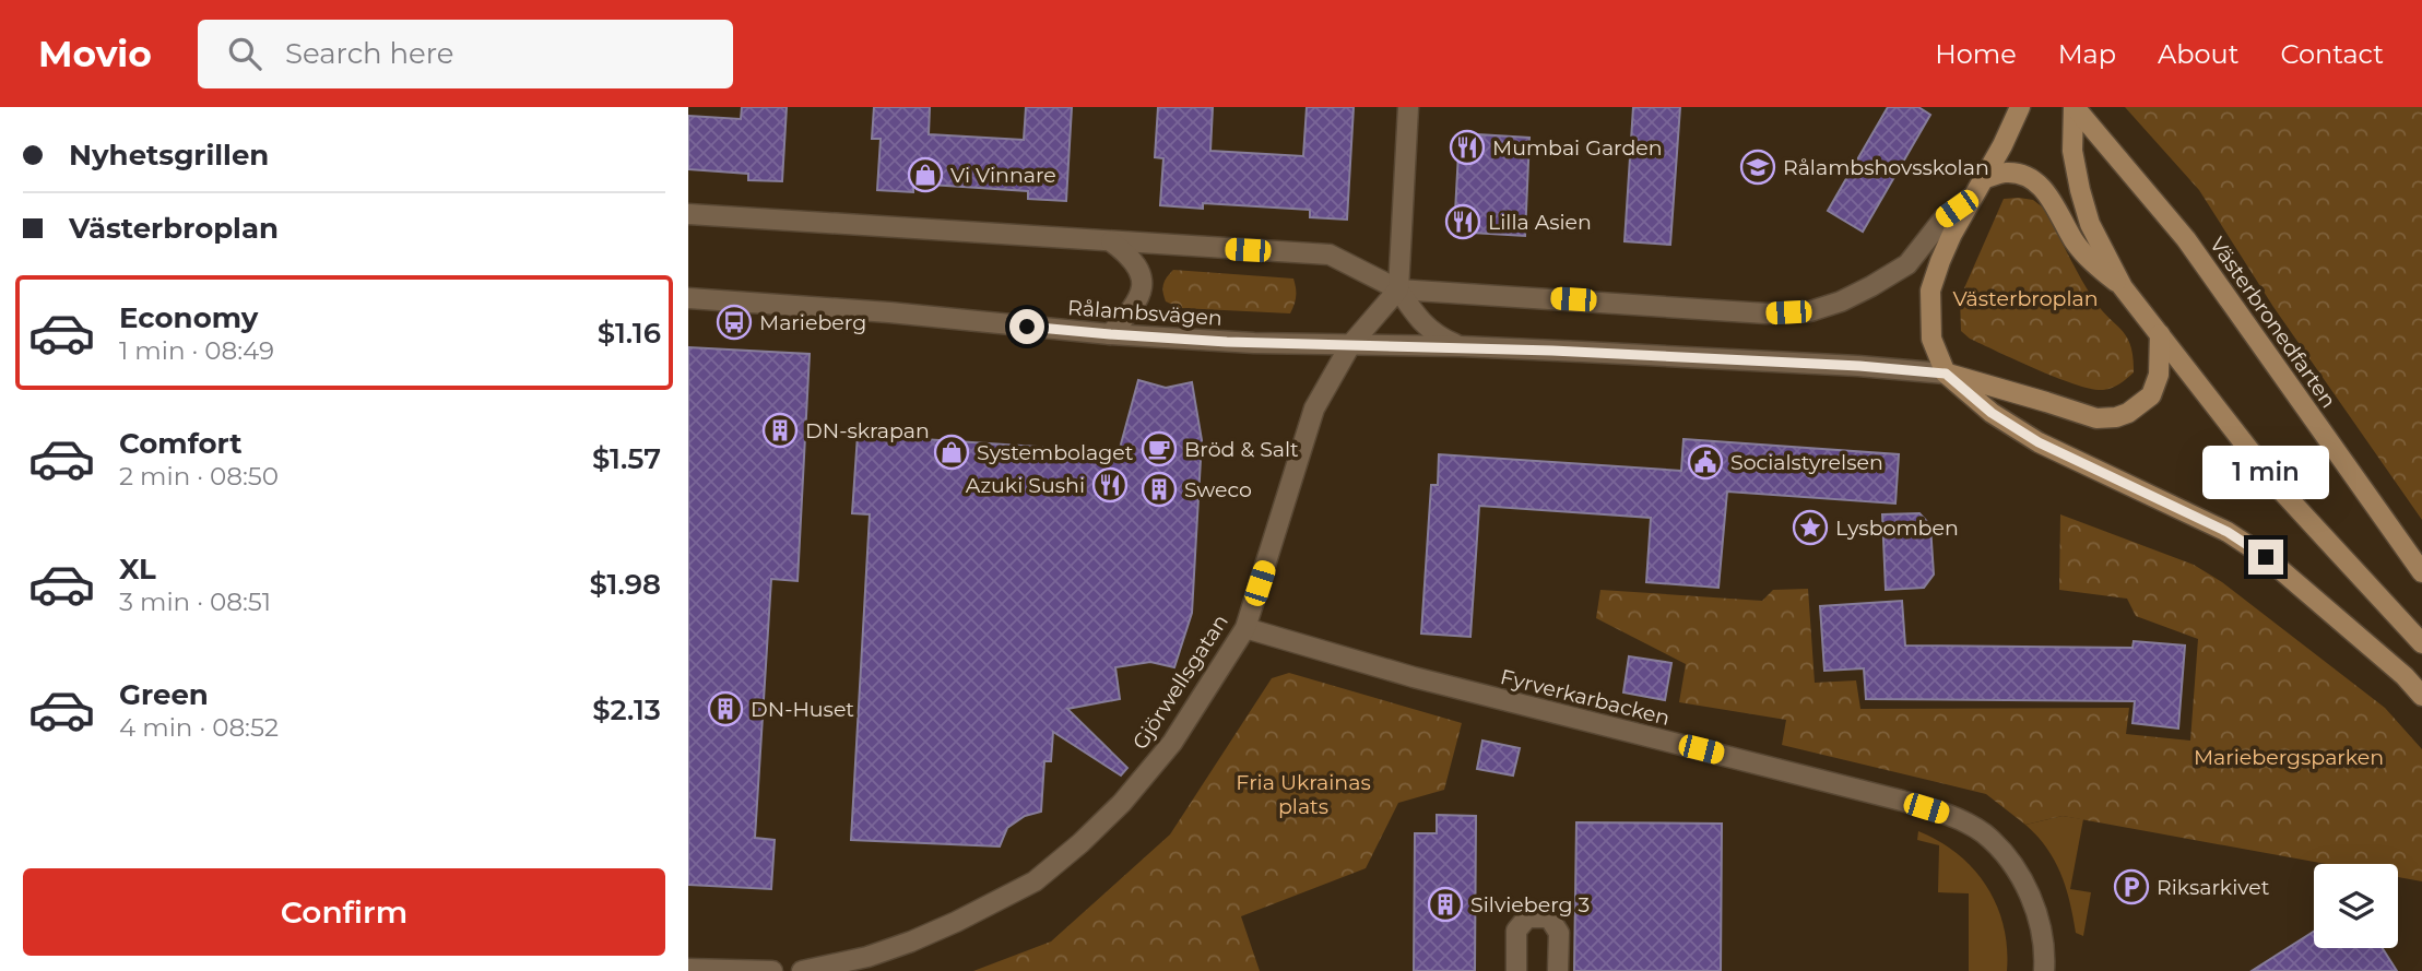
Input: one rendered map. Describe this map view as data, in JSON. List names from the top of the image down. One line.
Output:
{"streets":{"main road":["Västerbronedfarten"],"street":["Rålambsvägen","Gjörwellsgatan","Fyrverkarbacken"]},"crossings":[["Rålambsvägen","Gjörwellsgatan"],["Gjörwellsgatan","Fyrverkarbacken"]],"parks":["Västerbroplan","Mariebergsparken","Fria Ukrainas plats"],"places":{"restaurant":["Mumbai Garden","Lilla Asien","Azuki Sushi"],"school or university":["Rålambshovsskolan"],"shop":["Vi Vinnare","Systembolaget"],"bus stop":["Marieberg"],"building":["DN-skrapan","Sweco","DN-Huset","Silvieberg 3"],"cafe":["Bröd & Salt"],"public building":["Socialstyrelsen"],"place":["Lysbomben"],"parking":["Riksarkivet"]},"page":{"header":"Movio","search":"Search here","nav":["Home","Map","About","Contact"],"banner":["Nyhetsgrillen","Västerbroplan"],"list":[{"name":"Economy","note":"1 min · 08:49","value":"$1.16"},{"name":"Comfort","note":"2 min · 08:50","value":"$1.57"},{"name":"XL","note":"3 min · 08:51","value":"$1.98"},{"name":"Green","note":"4 min · 08:52","value":"$2.13"}],"bubble":"1 min","buttons":"Confirm"}}
